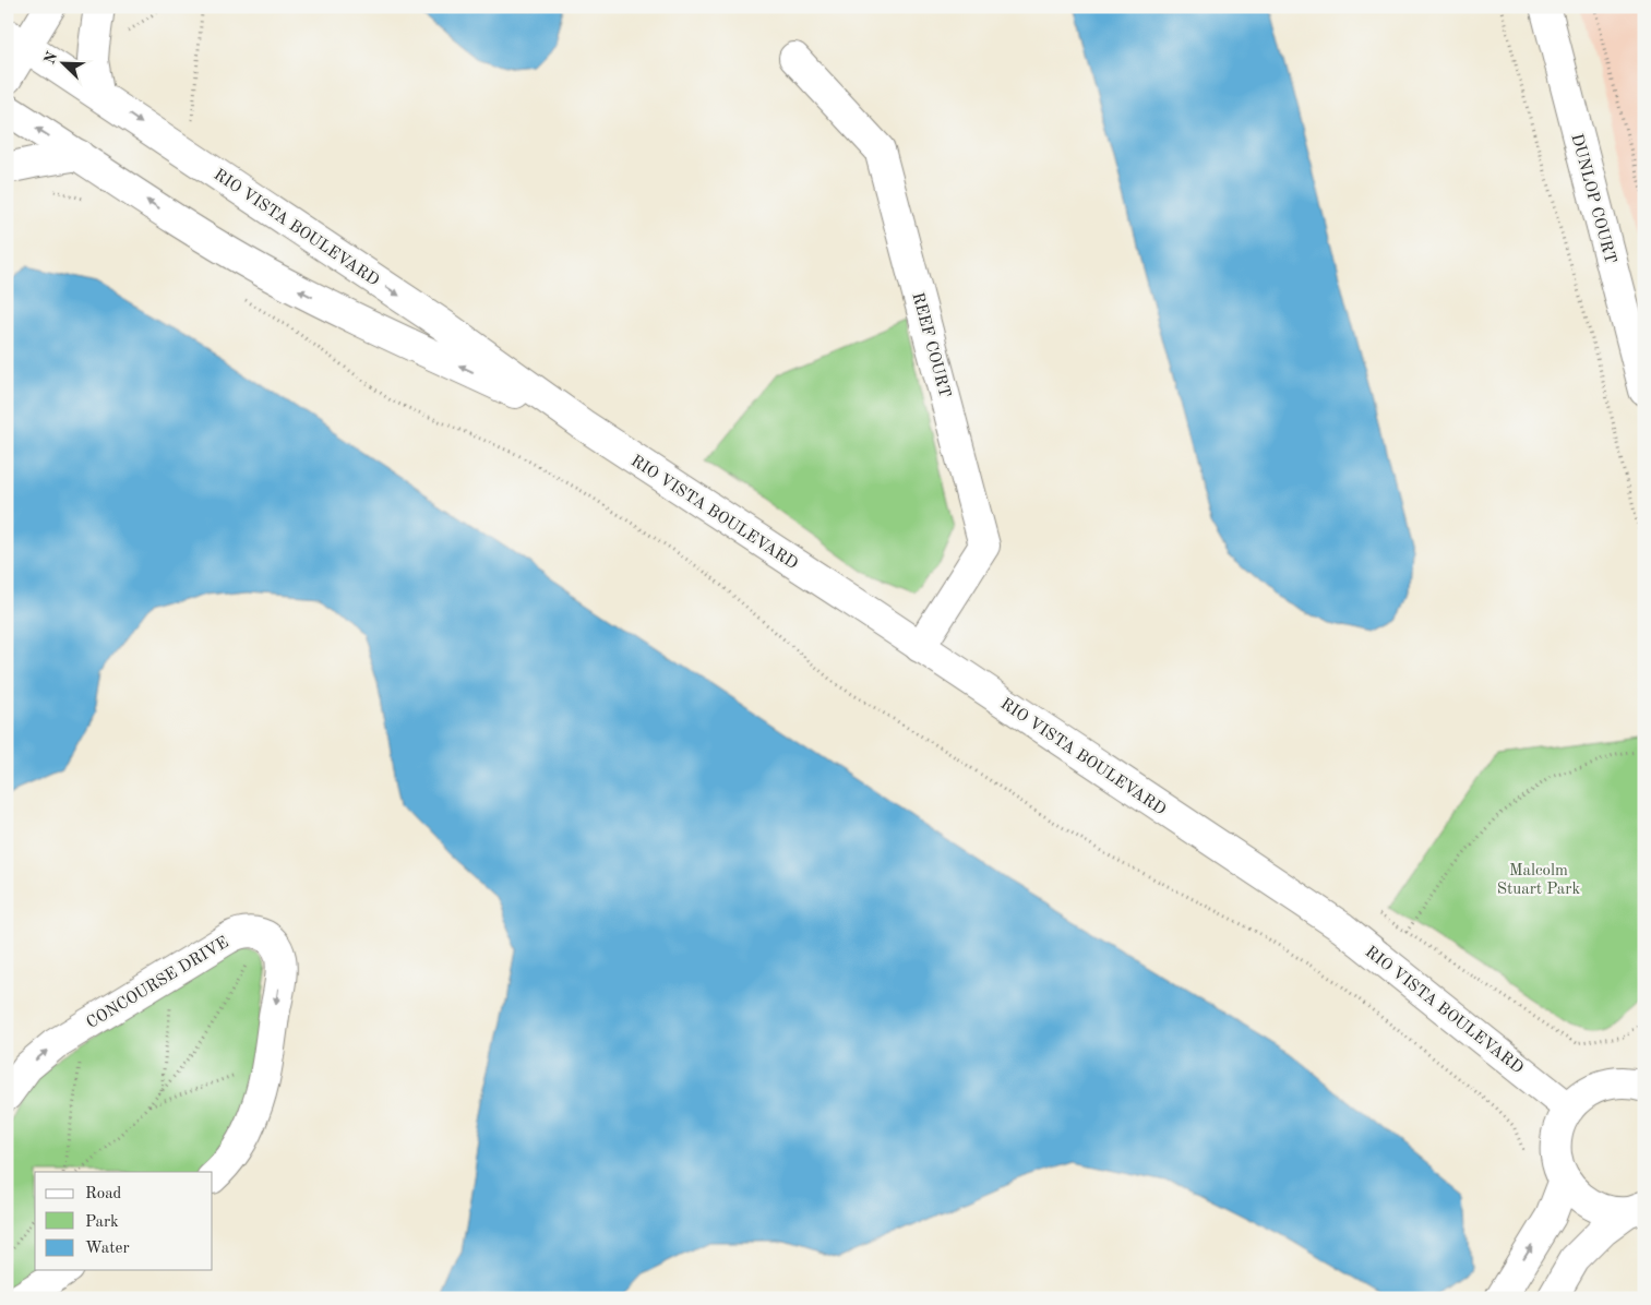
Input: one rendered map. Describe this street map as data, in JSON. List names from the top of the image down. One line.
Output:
{"streets":{"street":["DUNLOP COURT","RIO VISTA BOULEVARD","REEF COURT","CONCOURSE DRIVE"]},"crossings":[["RIO VISTA BOULEVARD","REEF COURT"]],"parks":["Malcolm Stuart Park"],"legend":["Road","Park","Water"],"north":"top left"}
